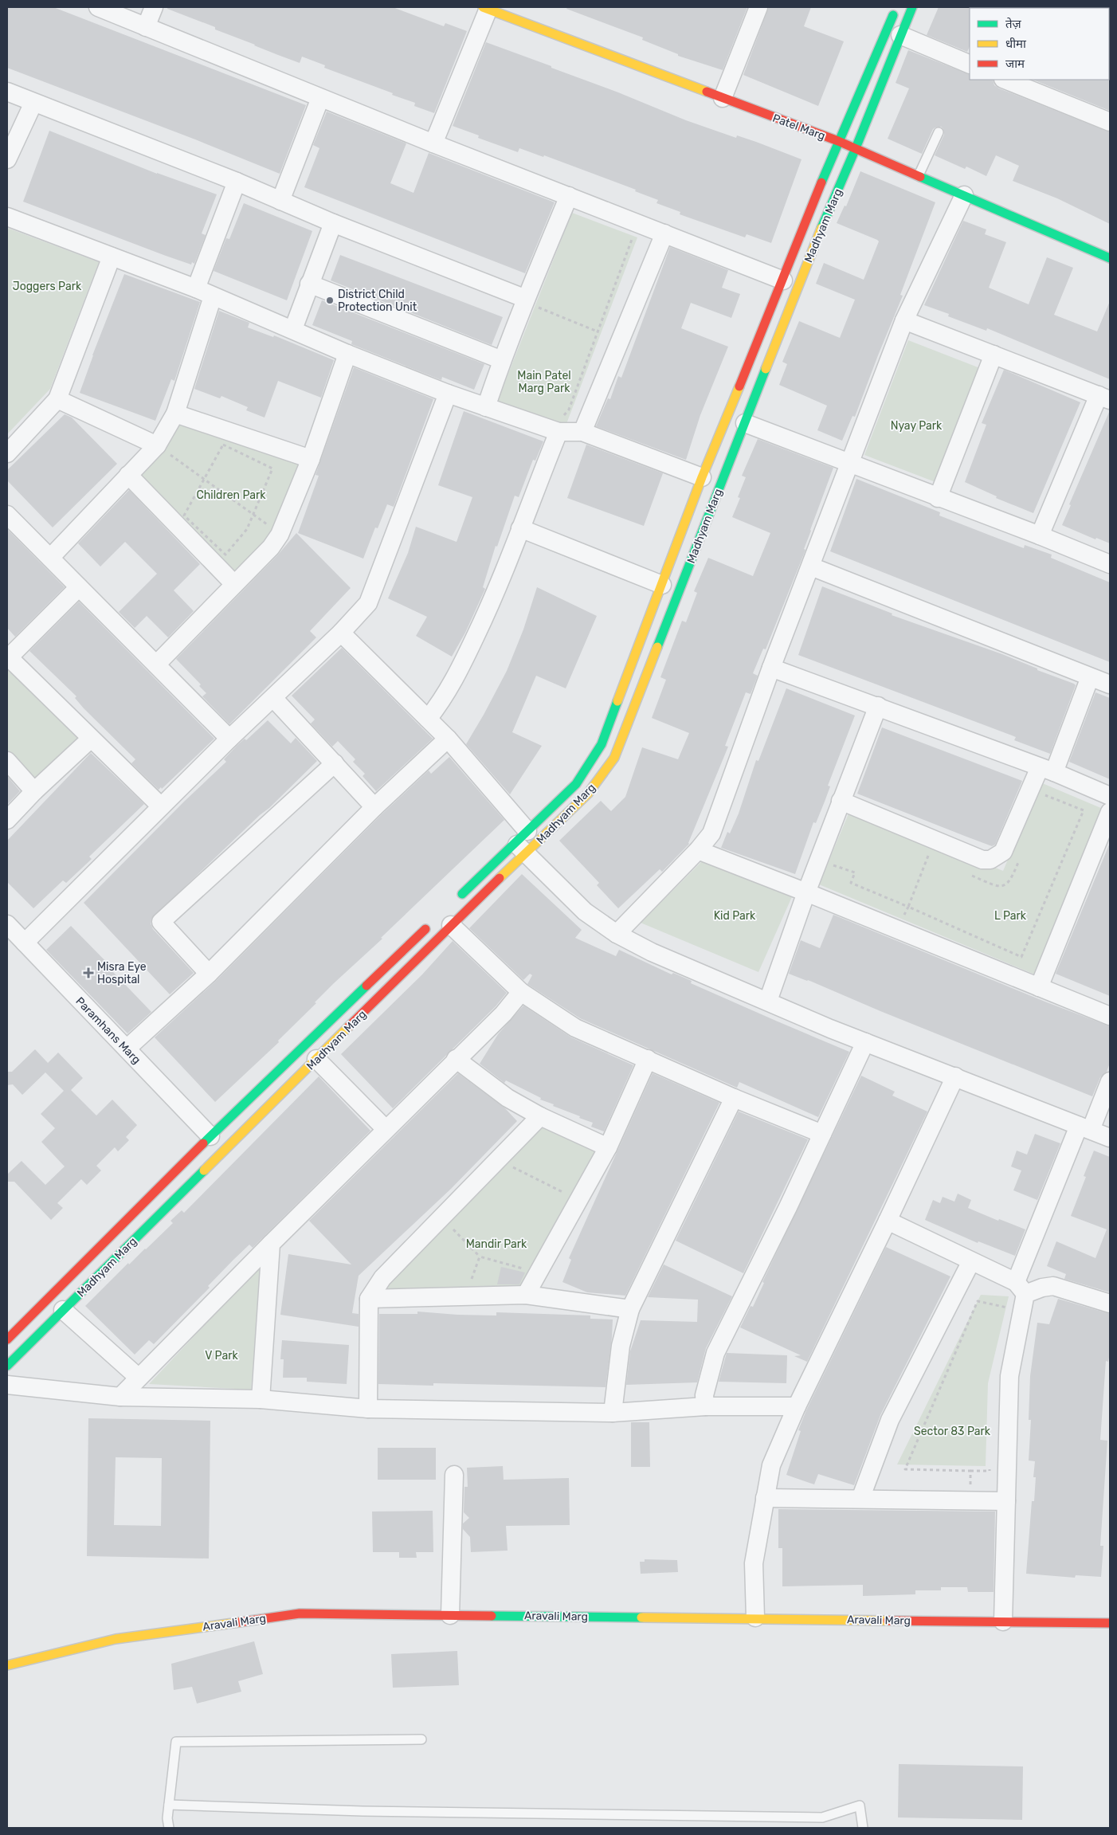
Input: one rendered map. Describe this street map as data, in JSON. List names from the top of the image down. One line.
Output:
{"streets":{"street":["Patel Marg","Madhyam Marg","Paramhans Marg","Aravali Marg"]},"crossings":[["Patel Marg","Madhyam Marg"],["Madhyam Marg","Paramhans Marg"]],"parks":["Joggers Park","Main Patel Marg Park","Nyay Park","Children Park","Kid Park","L Park","Mandir Park","V Park","Sector 83 Park"],"places":{"other":["District Child Protection Unit"],"health":["Misra Eye Hospital"]},"legend":["तेज़","धीमा","जाम"]}
